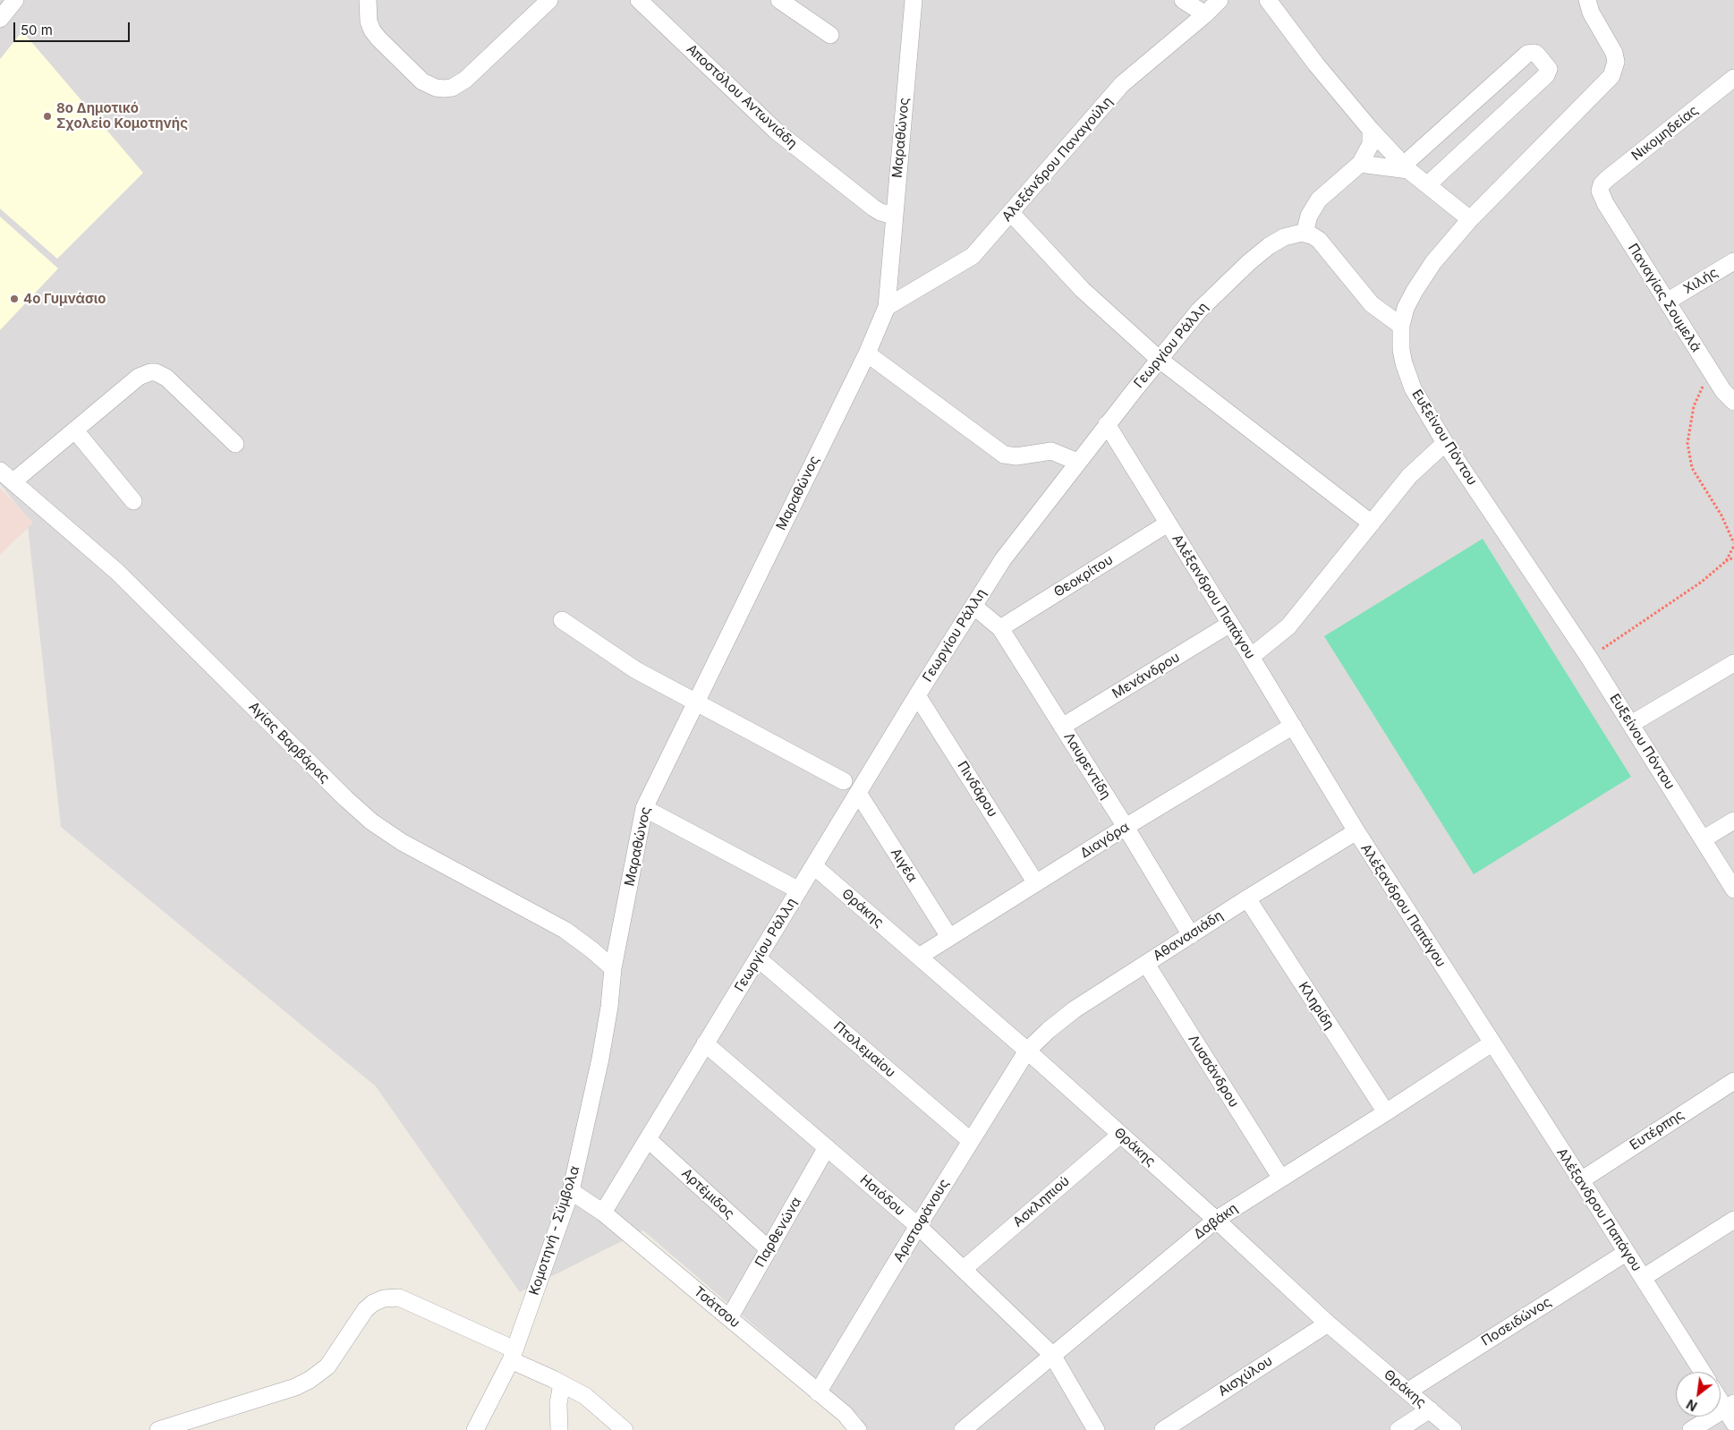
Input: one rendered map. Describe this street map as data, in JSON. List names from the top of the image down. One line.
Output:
{"streets":{"street":["Αποστόλου Αντωνιάδη","Νικομηδείας","Μαραθώνος","Αλεξάνδρου Παναγούλη","Χιλής","Παναγίας Σουμελά","Γεωργίου Ράλλη","Ευξείνου Πόντου","Θεοκρίτου","Αλέξανδρου Παπάγου","Μενάνδρου","Αγίας Βαρβάρας","Λαυρεντίδη","Πινδάρου","Διαγόρα","Αιγέα","Θράκης","Αθανασιάδη","Κληρίδη","Πτολεμαίου","Λυσσάνδρου","Ευτέρπης","Αρτέμιδος","Ησιόδου","Ασκληπιού","Αριστοφάνους","Δαβάκη","Κομοτηνή - Σύμβολα","Παρθενώνα","Τσάτσου","Ποσειδώνος","Αισχύλου"]},"crossings":[["Αποστόλου Αντωνιάδη","Μαραθώνος"],["Νικομηδείας","Παναγίας Σουμελά"],["Μαραθώνος","Αλεξάνδρου Παναγούλη"],["Μαραθώνος","Αγίας Βαρβάρας"],["Μαραθώνος","Κομοτηνή - Σύμβολα"],["Χιλής","Παναγίας Σουμελά"],["Γεωργίου Ράλλη","Αλέξανδρου Παπάγου"],["Γεωργίου Ράλλη","Λαυρεντίδη"],["Γεωργίου Ράλλη","Πινδάρου"],["Γεωργίου Ράλλη","Αιγέα"],["Γεωργίου Ράλλη","Θράκης"],["Γεωργίου Ράλλη","Πτολεμαίου"],["Γεωργίου Ράλλη","Αρτέμιδος"],["Γεωργίου Ράλλη","Ησιόδου"],["Γεωργίου Ράλλη","Τσάτσου"],["Θεοκρίτου","Αλέξανδρου Παπάγου"],["Θεοκρίτου","Λαυρεντίδη"],["Αλέξανδρου Παπάγου","Μενάνδρου"],["Αλέξανδρου Παπάγου","Διαγόρα"],["Αλέξανδρου Παπάγου","Αθανασιάδη"],["Αλέξανδρου Παπάγου","Ευτέρπης"],["Αλέξανδρου Παπάγου","Δαβάκη"],["Αλέξανδρου Παπάγου","Ποσειδώνος"],["Μενάνδρου","Λαυρεντίδη"],["Αγίας Βαρβάρας","Κομοτηνή - Σύμβολα"],["Λαυρεντίδη","Διαγόρα"],["Λαυρεντίδη","Αθανασιάδη"],["Πινδάρου","Διαγόρα"],["Διαγόρα","Αιγέα"],["Διαγόρα","Θράκης"],["Θράκης","Αθανασιάδη"],["Θράκης","Ασκληπιού"],["Θράκης","Αριστοφάνους"],["Θράκης","Δαβάκη"],["Θράκης","Ποσειδώνος"],["Θράκης","Αισχύλου"],["Αθανασιάδη","Κληρίδη"],["Αθανασιάδη","Λυσσάνδρου"],["Αθανασιάδη","Αριστοφάνους"],["Κληρίδη","Δαβάκη"],["Πτολεμαίου","Αριστοφάνους"],["Λυσσάνδρου","Δαβάκη"],["Αρτέμιδος","Παρθενώνα"],["Ησιόδου","Ασκληπιού"],["Ησιόδου","Αριστοφάνους"],["Ησιόδου","Δαβάκη"],["Ησιόδου","Παρθενώνα"],["Αριστοφάνους","Τσάτσου"],["Κομοτηνή - Σύμβολα","Τσάτσου"],["Παρθενώνα","Τσάτσου"]],"places":["8ο Δημοτικό Σχολείο Κομοτηνής","4ο Γυμνάσιο"],"scale_bar":"50 m","north":"bottom left"}
